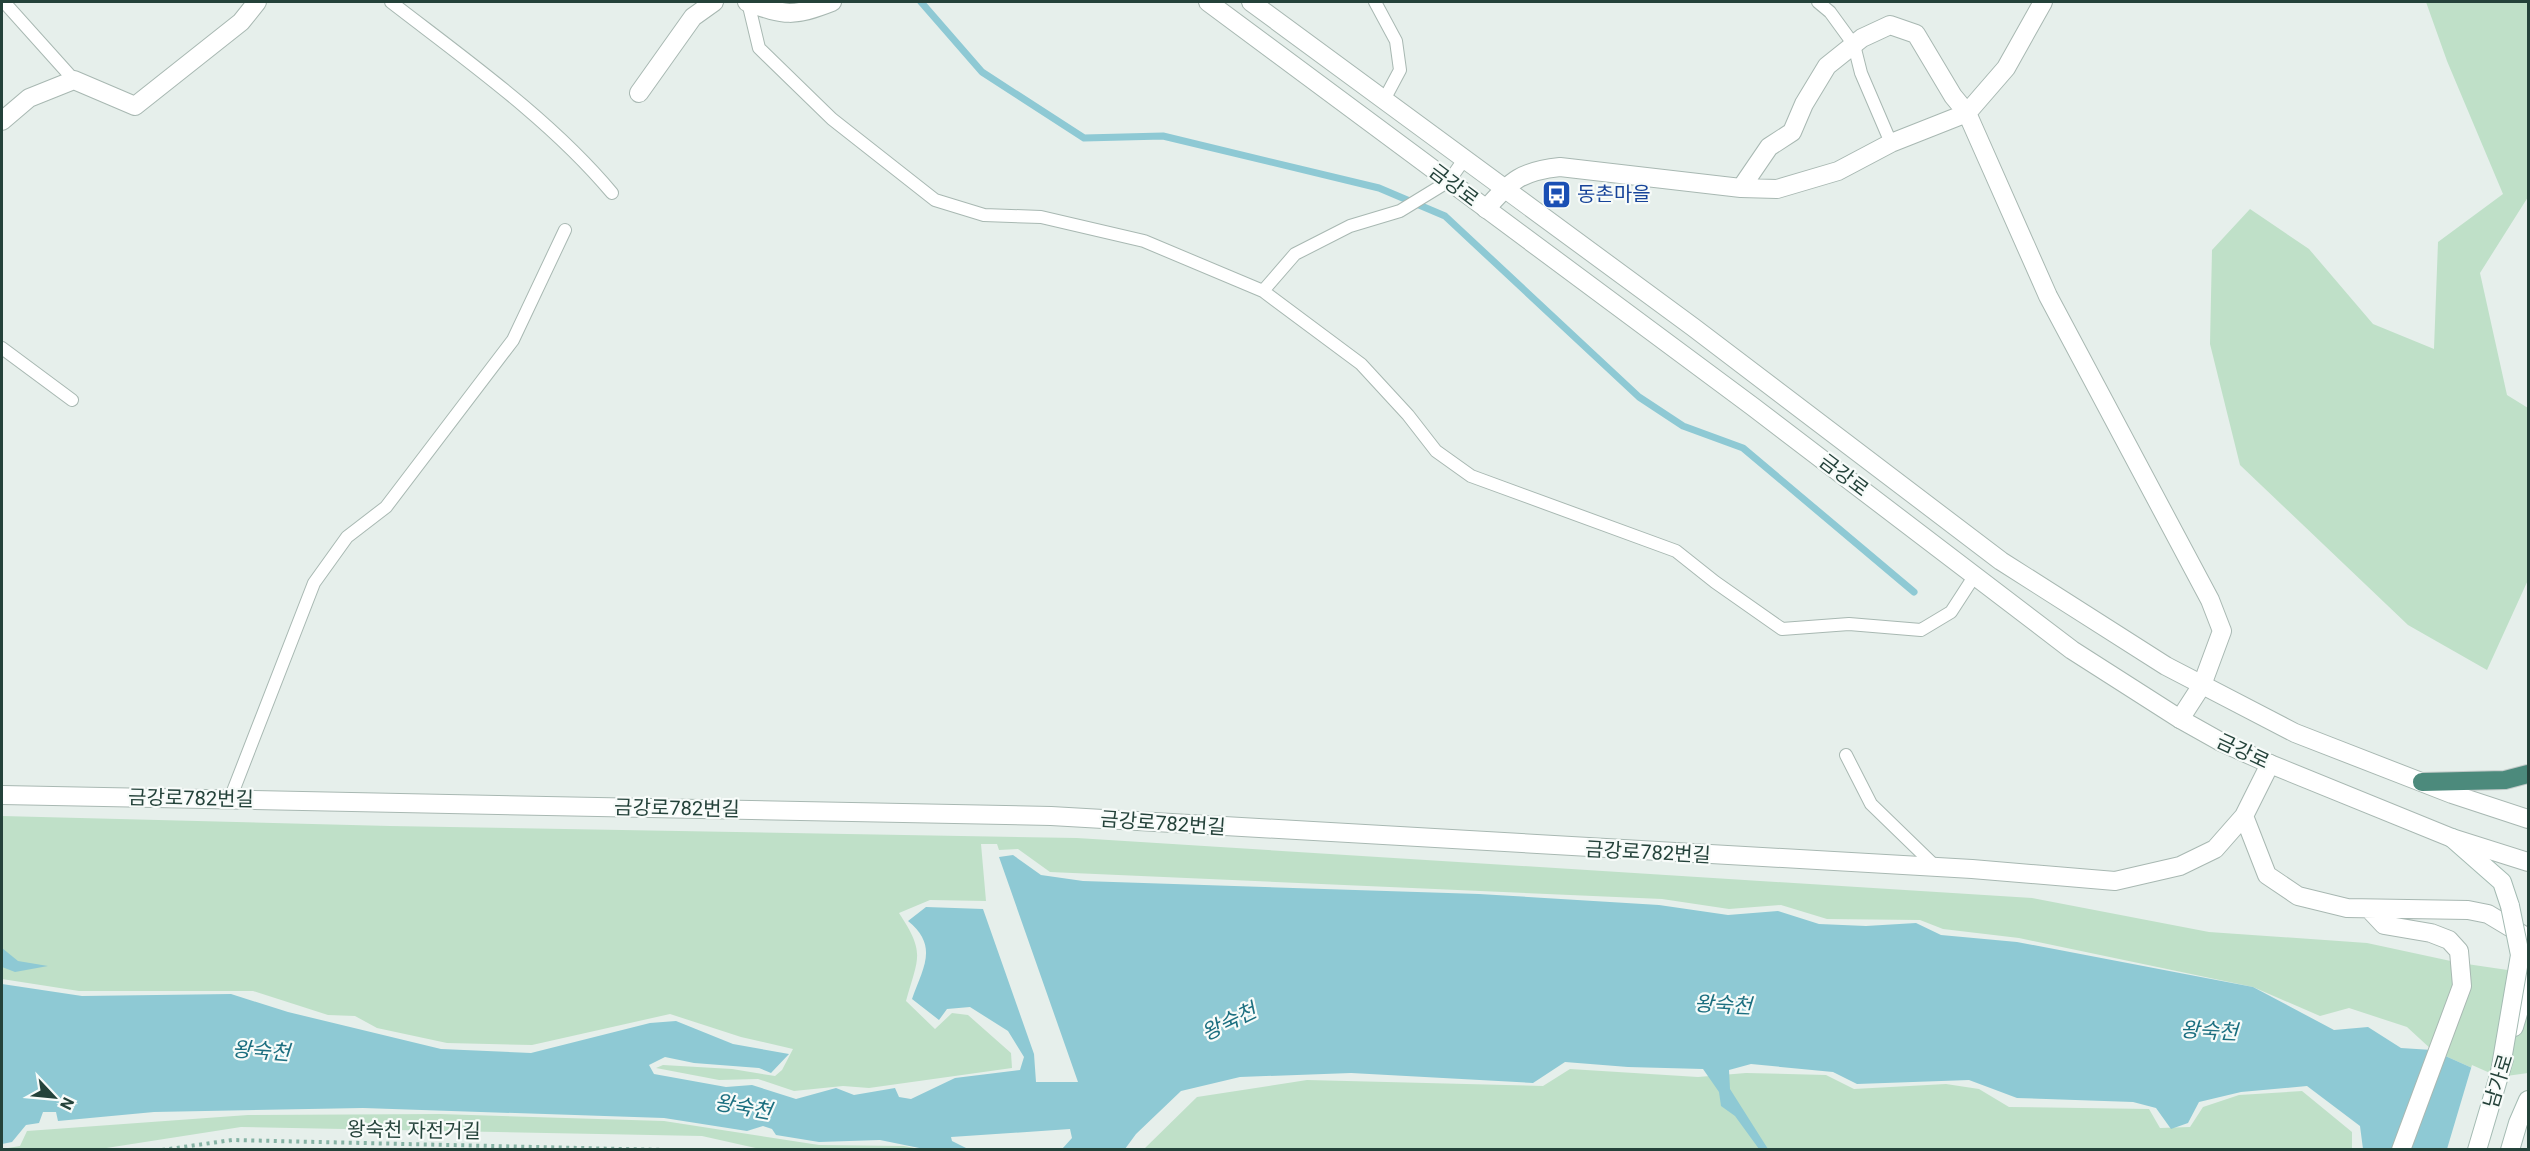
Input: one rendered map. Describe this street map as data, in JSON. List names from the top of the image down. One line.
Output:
{"streets":{"street":["금강로","금강로782번길","남가로"],"path":["왕숙천 자전거길"]},"crossings":[["금강로","금강로782번길"]],"water":["왕숙천"],"places":{"bus stop":["동촌마을"]},"north":"bottom right"}
